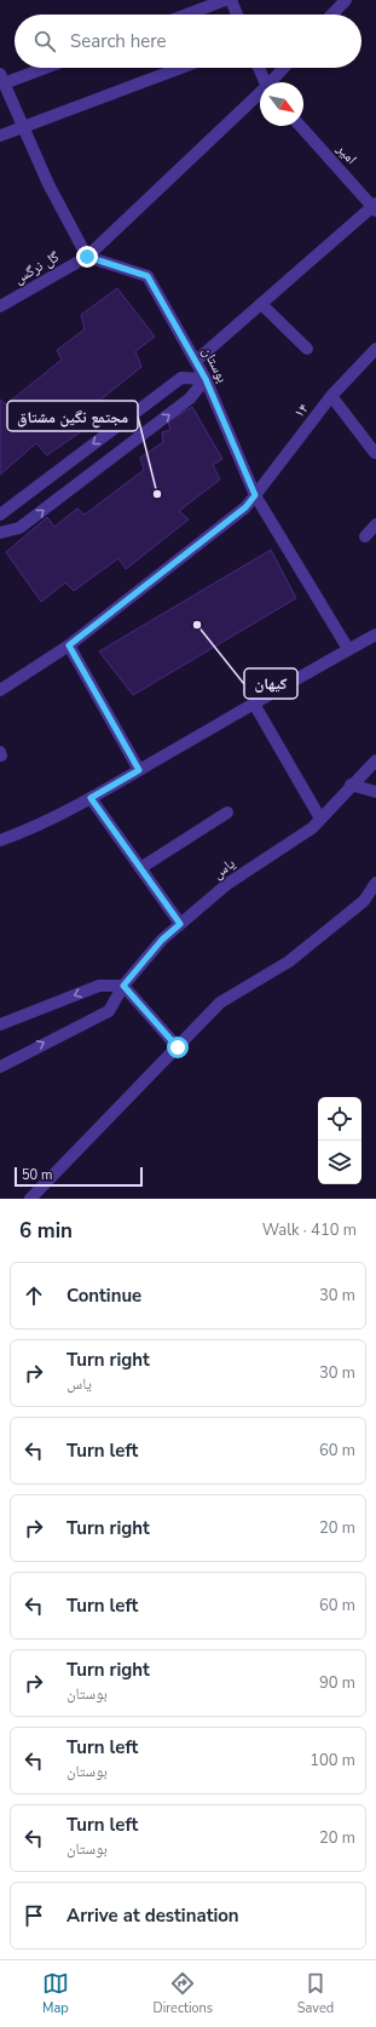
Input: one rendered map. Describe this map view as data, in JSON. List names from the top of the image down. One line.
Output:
{"streets":{"street":["امیر","گل نرگس","بوستان","۱۴","یاس"]},"crossings":[["گل نرگس","بوستان"],["بوستان","۱۴"]],"places":["مجتمع نگین مشتاق","کیهان"],"scale_bar":"50 m","north":"bottom right","page":{"search":"Search here","scale":"50 m","heading":["6 min","Walk · 410 m"],"list":[["Continue","30 m"],["Turn right","یاس","30 m"],["Turn left","60 m"],["Turn right","20 m"],["Turn left","60 m"],["Turn right","بوستان","90 m"],["Turn left","بوستان","100 m"],["Turn left","بوستان","20 m"],"Arrive at destination"],"nav":["Map","Directions","Saved"]}}
